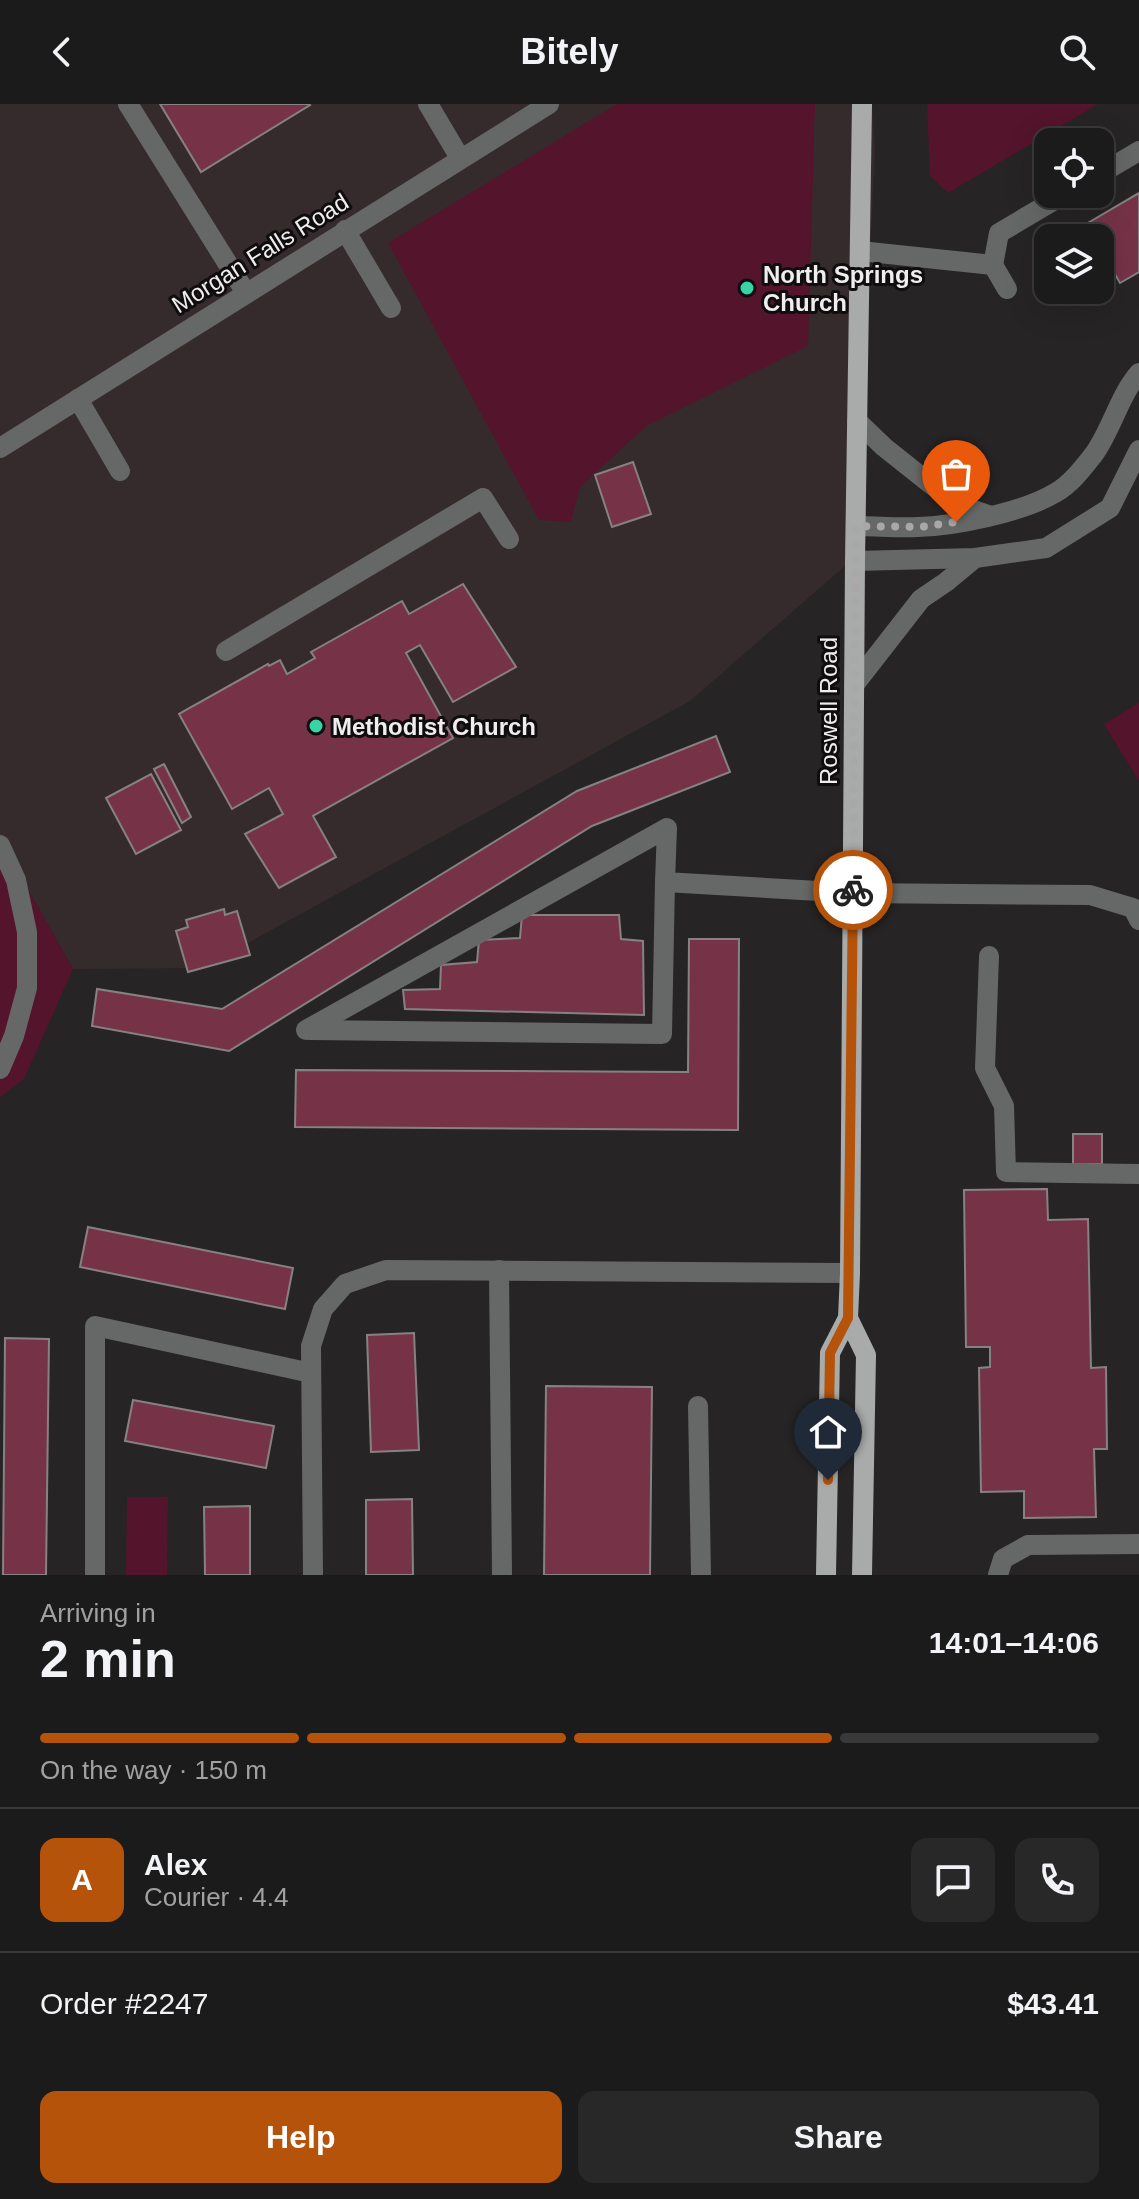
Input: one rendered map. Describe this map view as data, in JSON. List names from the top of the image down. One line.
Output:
{"streets":{"main road":["Roswell Road"],"street":["Morgan Falls Road"]},"places":["North Springs Church","Methodist Church"],"page":{"header":"Bitely","heading":["2 min","Arriving in","14:01–14:06"],"panel":["Alex","Courier · 4.4","Order #2247","$43.41"],"bar":"On the way · 150 m","round":"A","buttons":["Help","Share"]}}
